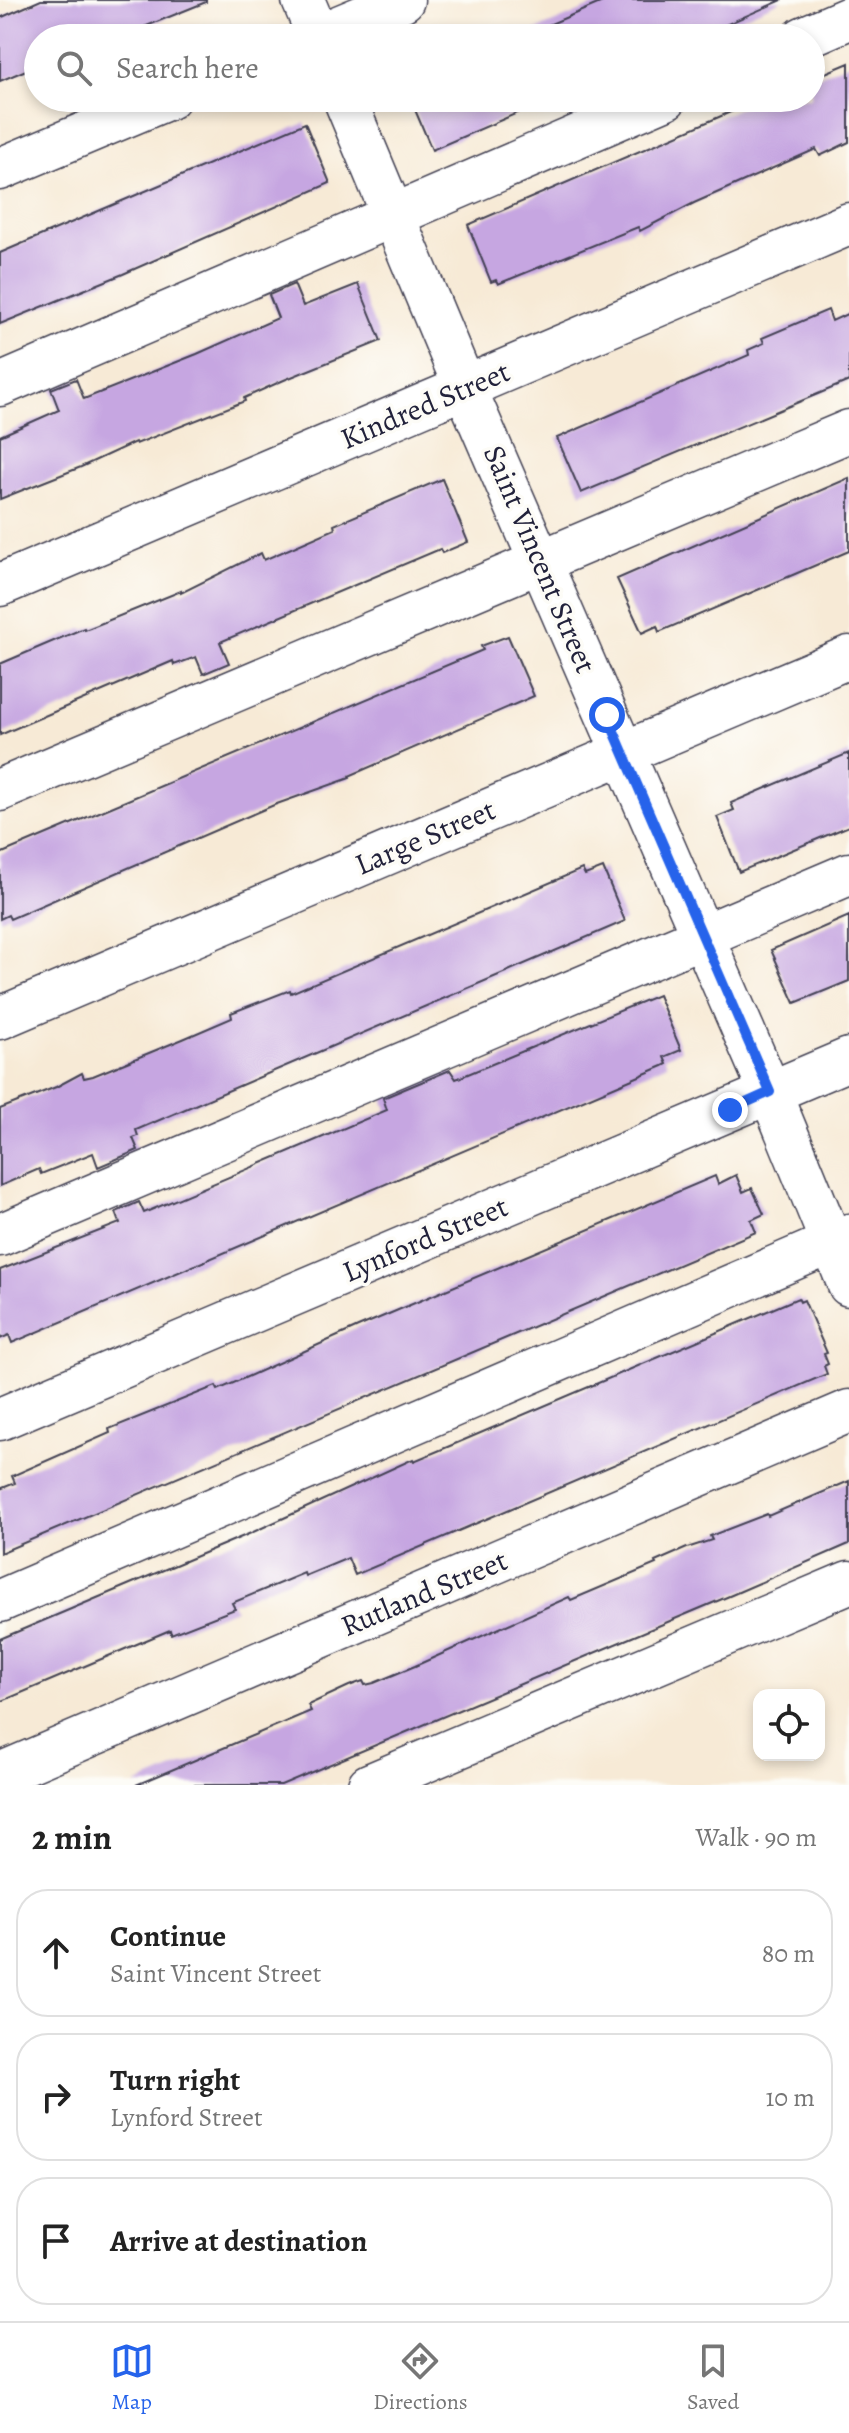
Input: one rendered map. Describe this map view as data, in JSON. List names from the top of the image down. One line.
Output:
{"streets":{"street":["Kindred Street","Saint Vincent Street","Large Street","Lynford Street","Rutland Street"]},"crossings":[["Kindred Street","Saint Vincent Street"],["Saint Vincent Street","Large Street"],["Saint Vincent Street","Lynford Street"]],"page":{"search":"Search here","heading":["2 min","Walk · 90 m"],"list":[["Continue","Saint Vincent Street","80 m"],["Turn right","Lynford Street","10 m"],"Arrive at destination"],"nav":["Map","Directions","Saved"]}}
